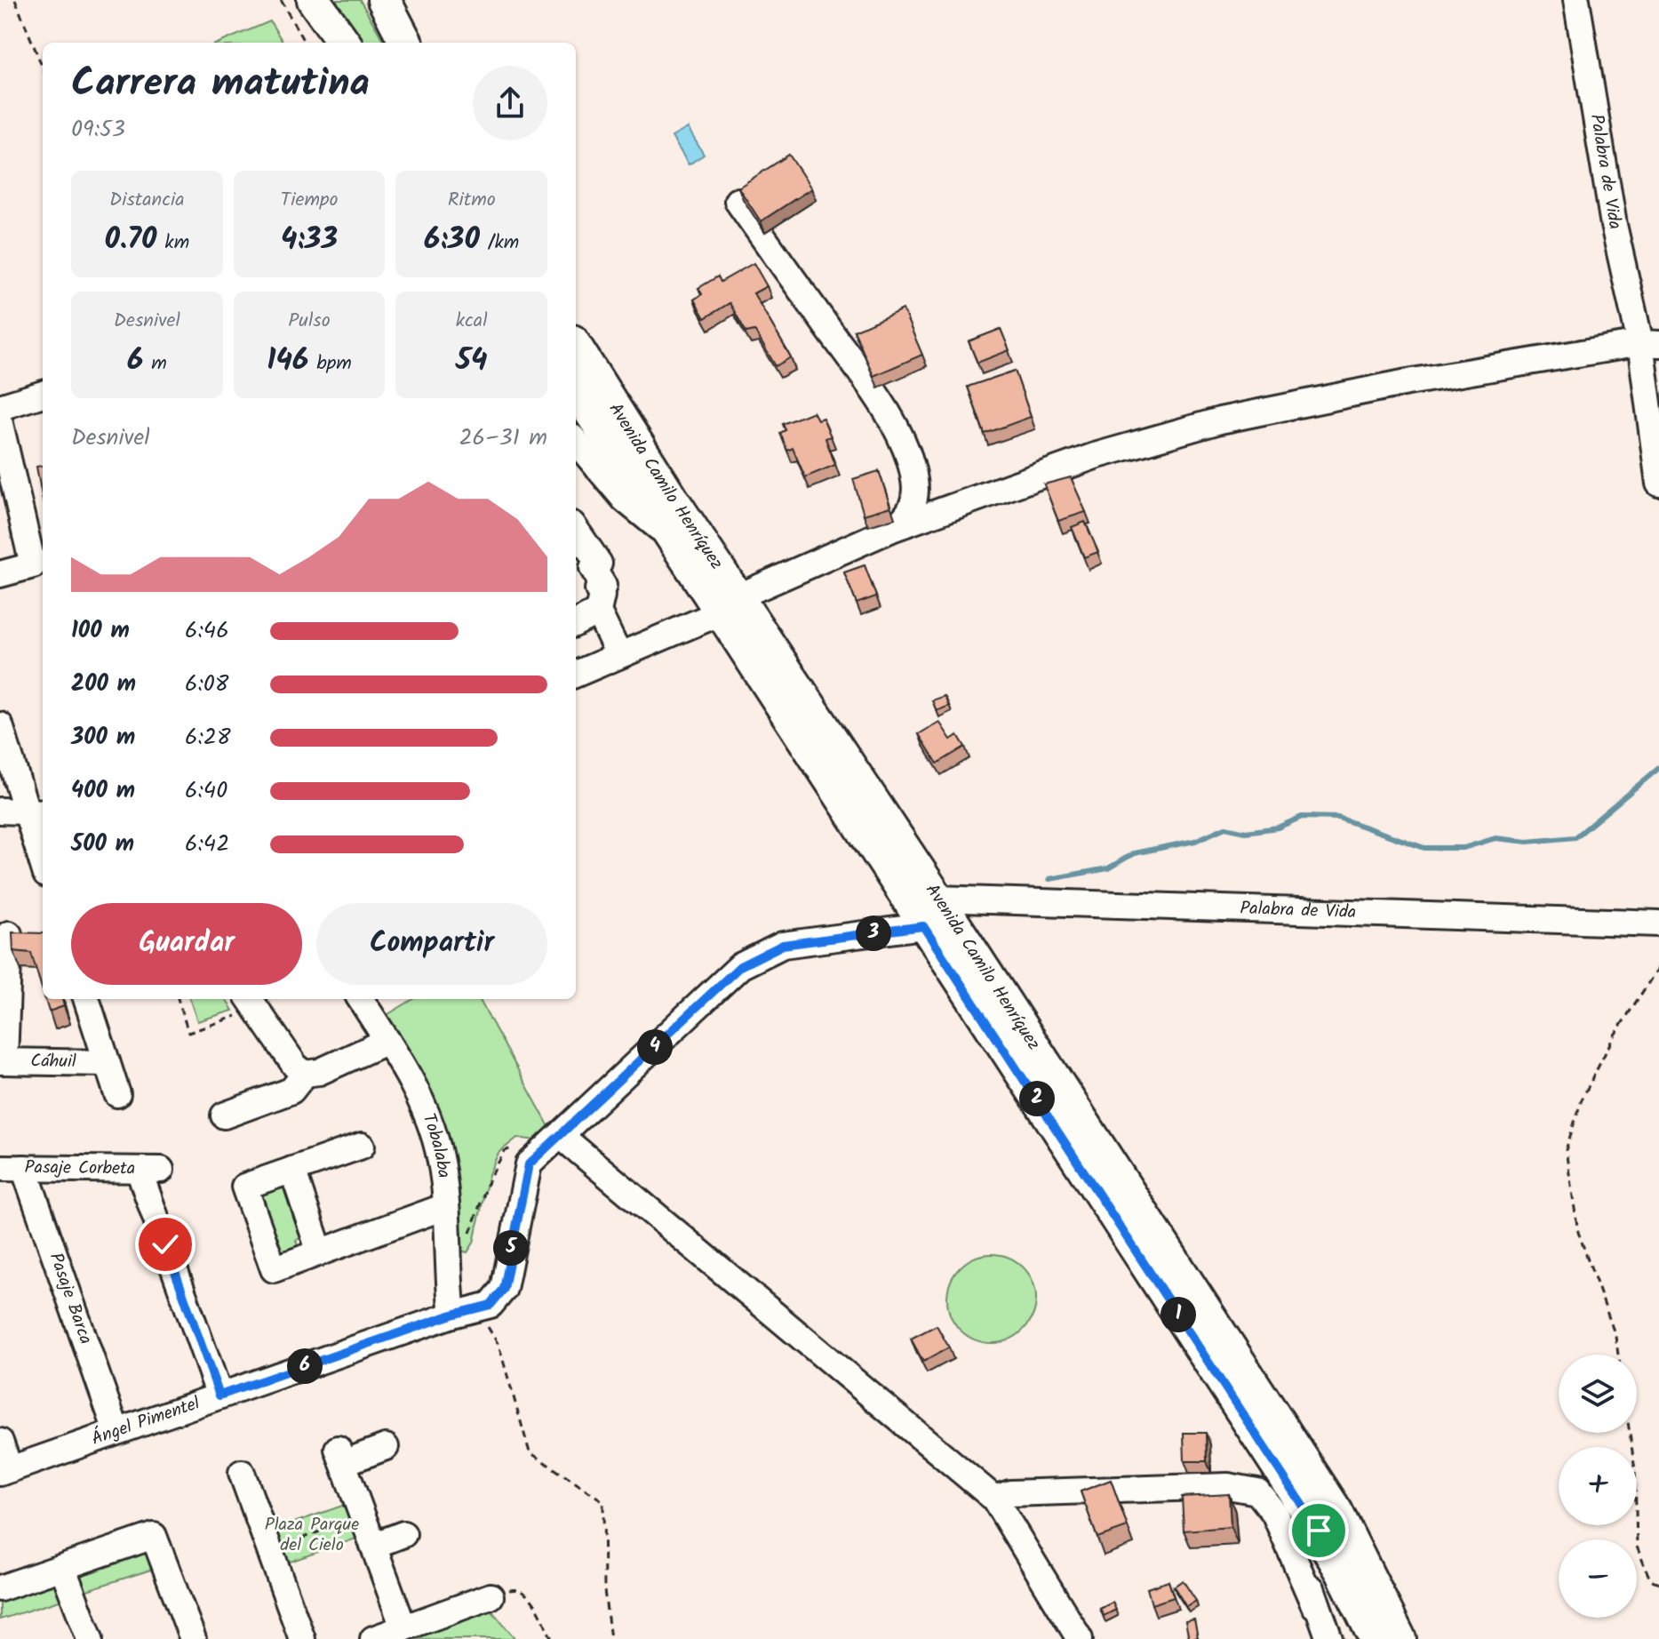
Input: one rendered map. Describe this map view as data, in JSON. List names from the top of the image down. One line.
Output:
{"streets":{"main road":["Avenida Camilo Henríquez"],"street":["Palabra de Vida","Cáhuil","Tobalaba","Pasaje Corbeta","Pasaje Barca","Ángel Pimentel"]},"crossings":[["Palabra de Vida","Avenida Camilo Henríquez"],["Palabra de Vida","Ángel Pimentel"],["Tobalaba","Ángel Pimentel"],["Pasaje Corbeta","Pasaje Barca"],["Pasaje Corbeta","Ángel Pimentel"],["Pasaje Barca","Ángel Pimentel"]],"parks":["Plaza Parque del Cielo"],"page":{"heading":["Carrera matutina","09:53"],"stats":[["Distancia","0.70 km"],["Tiempo","4:33"],["Ritmo","6:30 /km"],["Desnivel","6 m"],["Pulso","146 bpm"],["kcal","54"]],"chart":["Desnivel","26–31 m"],"list":[{"name":"100 m","note":"6:46"},{"name":"200 m","note":"6:08"},{"name":"300 m","note":"6:28"},{"name":"400 m","note":"6:40"},{"name":"500 m","note":"6:42"}],"buttons":["Guardar","Compartir"],"pins":["3","4","2","5","1","6"],"map_buttons":["+","−"]}}
